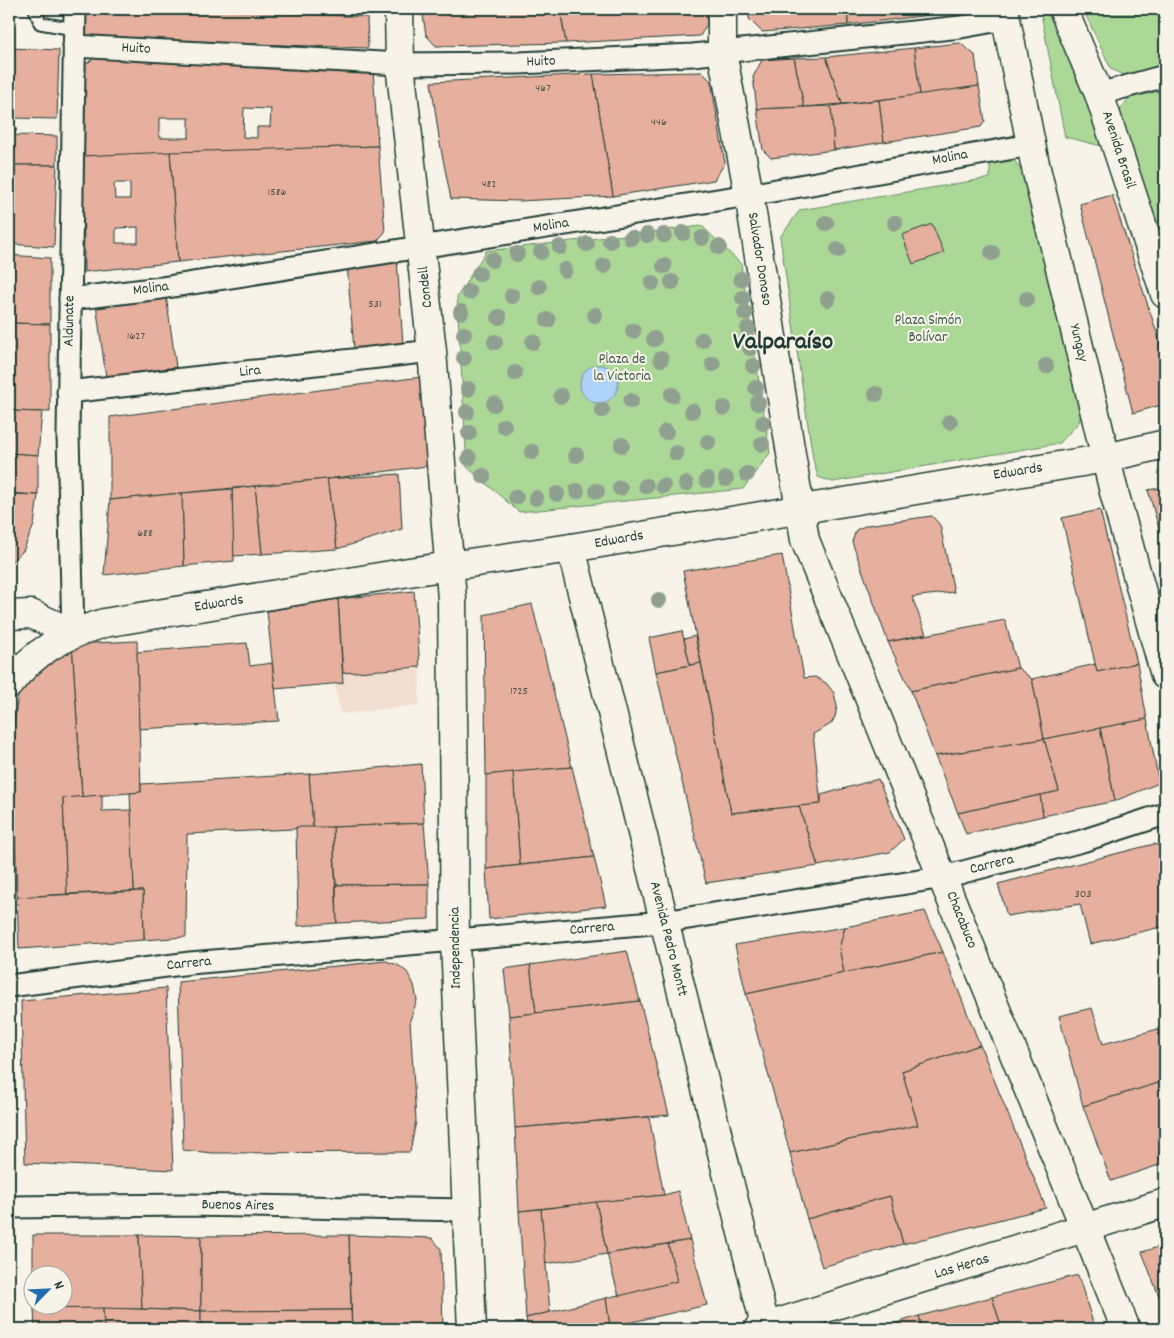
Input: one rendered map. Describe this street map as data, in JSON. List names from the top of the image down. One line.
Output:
{"streets":{"main road":["Avenida Brasil","Salvador Donoso","Condell","Yungay","Edwards","Chacabuco","Avenida Pedro Montt","Independencia","Las Heras"],"street":["Huito","Molina","Aldunate","Lira","Carrera","Buenos Aires"]},"crossings":[["Huito","Salvador Donoso"],["Huito","Condell"],["Huito","Aldunate"],["Huito","Yungay"],["Molina","Salvador Donoso"],["Molina","Condell"],["Molina","Aldunate"],["Molina","Yungay"],["Salvador Donoso","Edwards"],["Salvador Donoso","Chacabuco"],["Condell","Lira"],["Condell","Edwards"],["Condell","Independencia"],["Aldunate","Lira"],["Aldunate","Edwards"],["Yungay","Edwards"],["Edwards","Chacabuco"],["Edwards","Avenida Pedro Montt"],["Edwards","Independencia"],["Carrera","Chacabuco"],["Carrera","Avenida Pedro Montt"],["Carrera","Independencia"],["Chacabuco","Las Heras"],["Avenida Pedro Montt","Las Heras"],["Independencia","Buenos Aires"]],"districts":["Valparaíso"],"parks":["Plaza Simón Bolívar","Plaza de la Victoria"],"house_numbers":["467","446","482","1586","531","1627","688","1725","303"],"north":"top right"}
